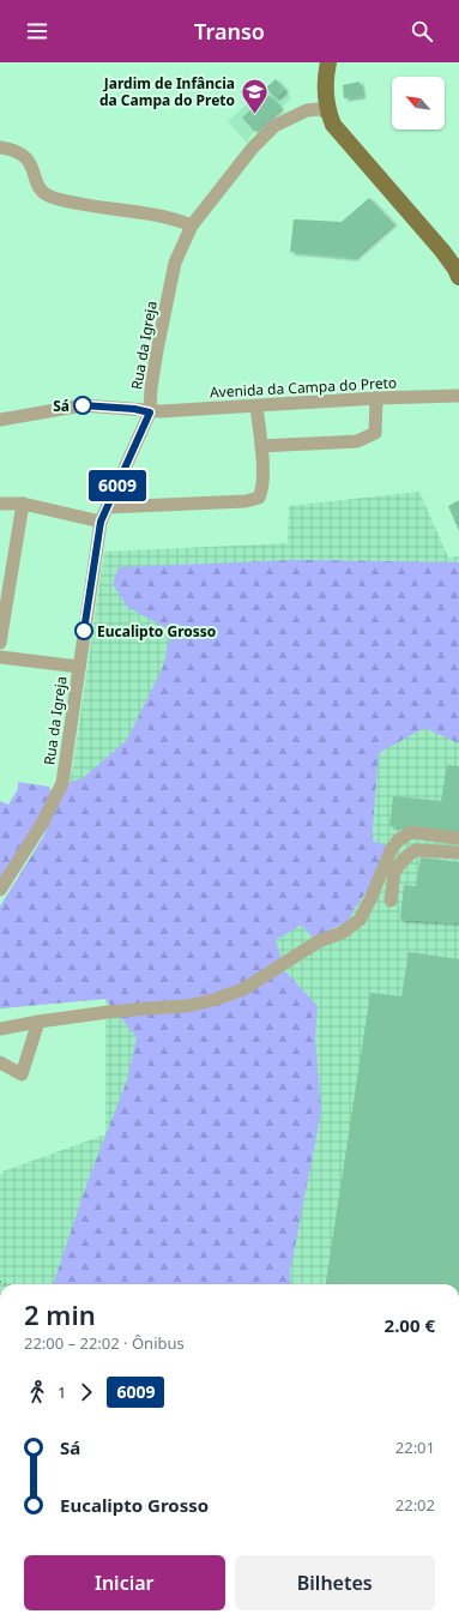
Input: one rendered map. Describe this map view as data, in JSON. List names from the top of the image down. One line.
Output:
{"streets":{"street":["Rua da Igreja","Avenida da Campa do Preto"]},"crossings":[["Rua da Igreja","Avenida da Campa do Preto"]],"places":{"school or university":["Jardim de Infância da Campa do Preto"],"other":["Sá","Eucalipto Grosso"]},"lines":["bus line 6009"],"north":"top left","page":{"header":"Transo","on_map":"6009","heading":["2 min","22:00 – 22:02 · Ônibus","2.00 €"],"legs":["1","6009"],"list":[{"name":"Sá","value":"22:01"},{"name":"Eucalipto Grosso","value":"22:02"}],"buttons":["Iniciar","Bilhetes"]}}
